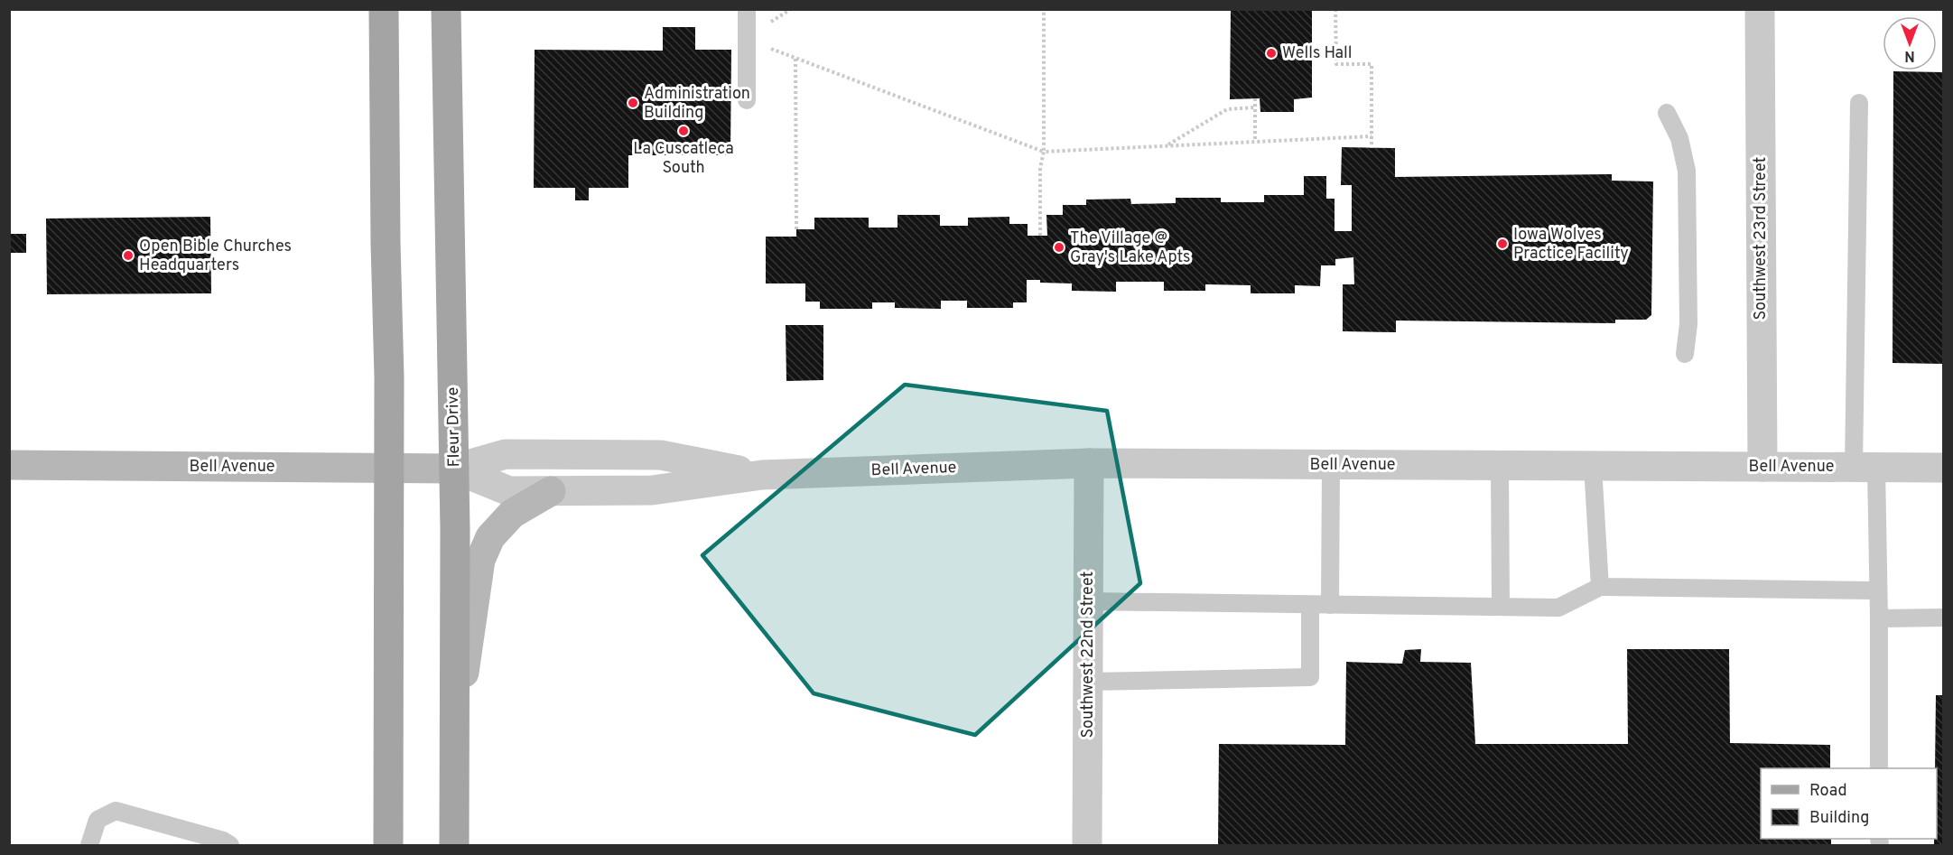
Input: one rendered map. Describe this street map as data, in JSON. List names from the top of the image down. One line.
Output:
{"streets":{"main road":["Fleur Drive","Bell Avenue"],"street":["Southwest 23rd Street","Southwest 22nd Street"]},"crossings":[["Southwest 23rd Street","Bell Avenue"],["Fleur Drive","Bell Avenue"],["Bell Avenue","Southwest 22nd Street"]],"places":["Wells Hall","Administration Building","La Cuscatleca South","Iowa Wolves Practice Facility","The Village @ Gray's Lake Apts","Open Bible Churches Headquarters"],"legend":["Road","Building"],"north":"bottom"}
